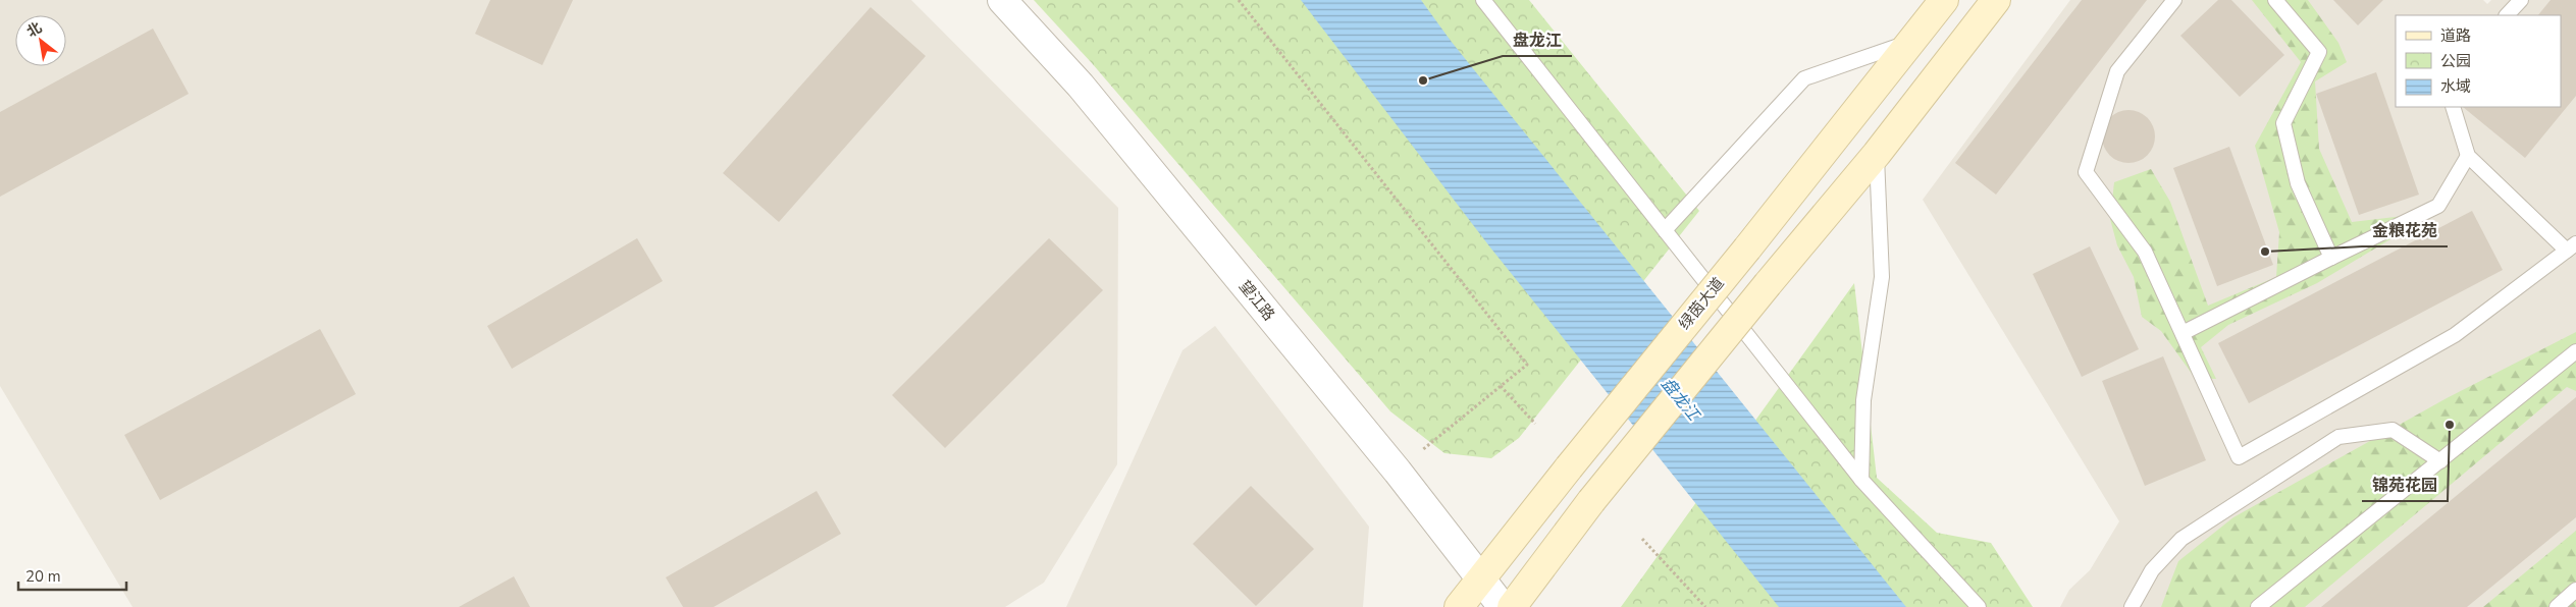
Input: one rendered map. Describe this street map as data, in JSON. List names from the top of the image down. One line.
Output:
{"streets":{"main road":["绿茵大道"],"street":["望江路"]},"crossings":[["望江路","绿茵大道"]],"water":["盘龙江"],"places":["盘龙江","金粮花苑","锦苑花园"],"legend":["道路","公园","水域"],"scale_bar":"20 m","north":"top left"}
